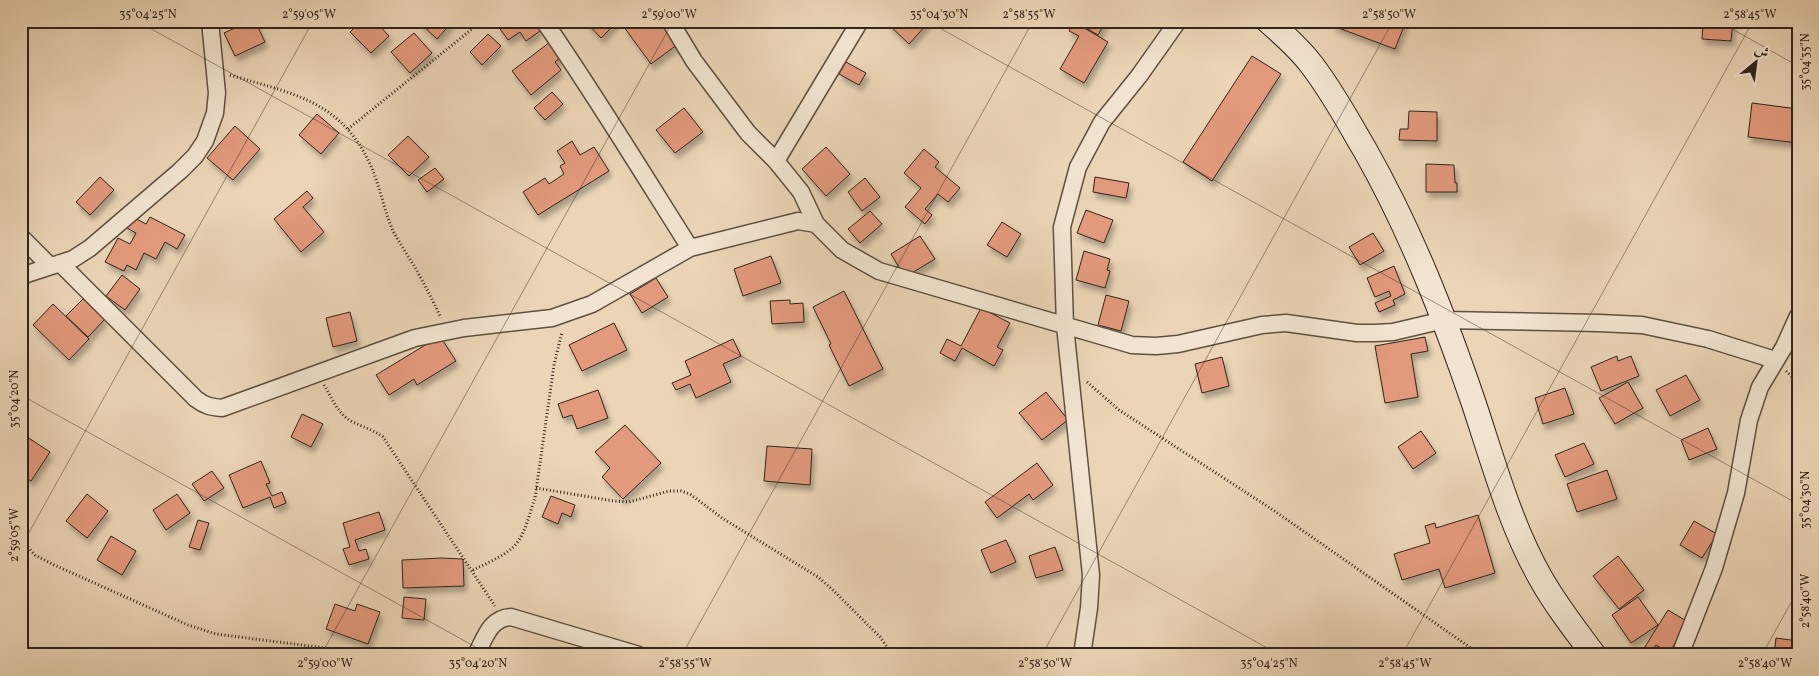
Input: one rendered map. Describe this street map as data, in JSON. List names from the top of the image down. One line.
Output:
{"north":"top right","coordinates":["35°04'25\"N","2°59'05\"W","2°59'00\"W","35°04'30\"N","2°58'55\"W","2°58'50\"W","2°58'45\"W","35°04'35\"N","35°04'20\"N","2°58'40\"W"]}
